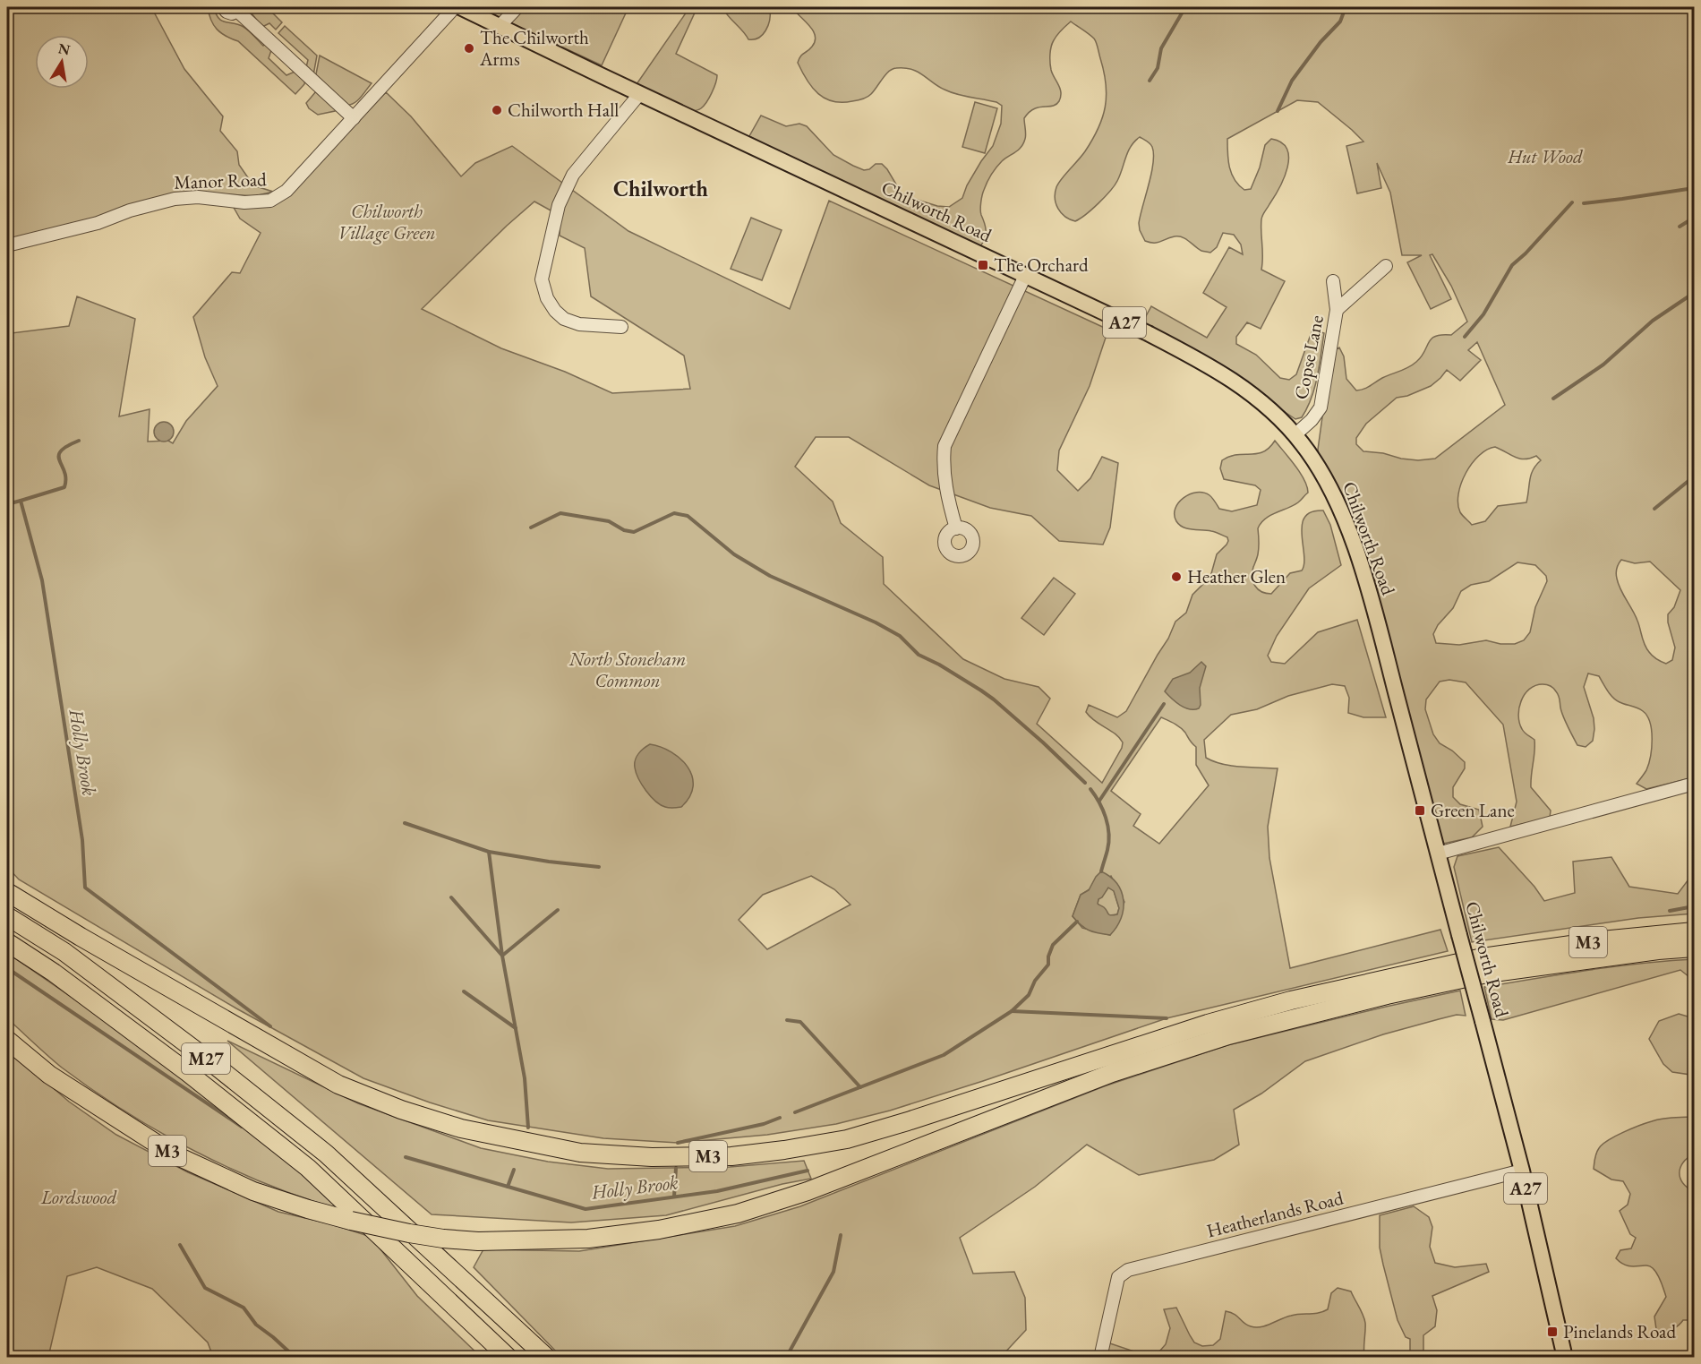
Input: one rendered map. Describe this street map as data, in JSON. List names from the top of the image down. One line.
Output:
{"streets":{"highway":["M3","M27"],"main road":["Chilworth Road","A27"],"street":["Manor Road","Copse Lane","Heatherlands Road"]},"crossings":[["Chilworth Road","Copse Lane"],["Chilworth Road","Heatherlands Road"]],"districts":["Chilworth"],"water":["Holly Brook"],"parks":["Hut Wood","Chilworth Village Green","North Stoneham Common","Lordswood"],"places":{"other":["The Chilworth Arms","Chilworth Hall","Heather Glen"],"transit":["The Orchard","Green Lane","Pinelands Road"]},"north":"top"}
